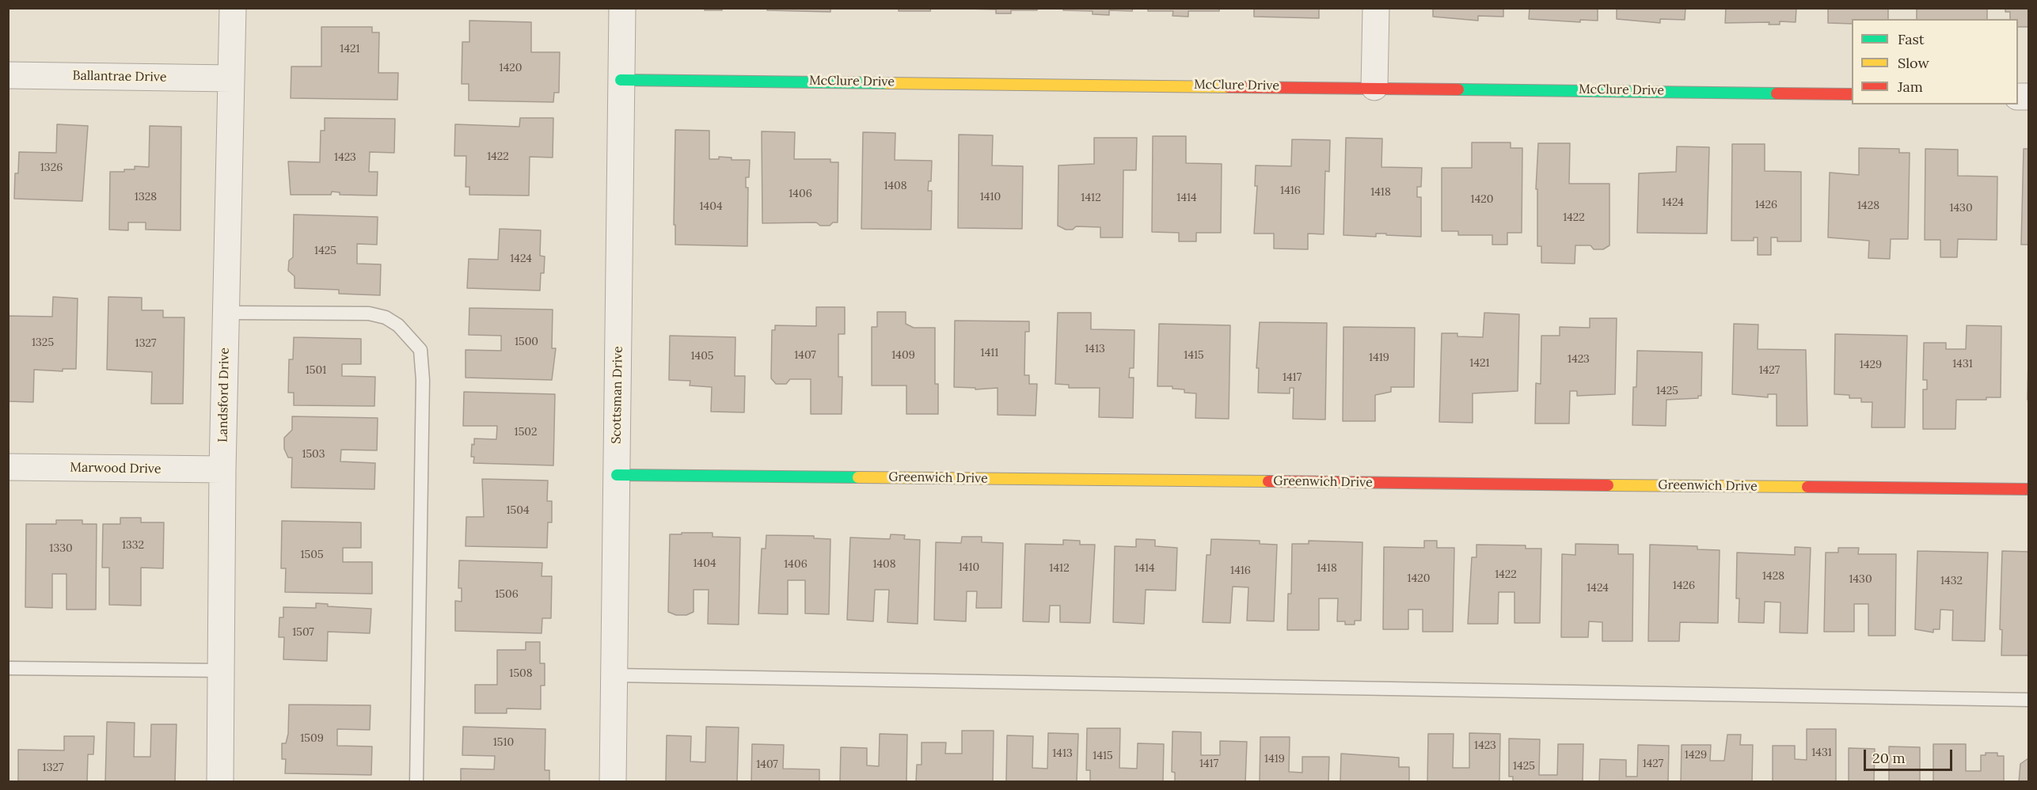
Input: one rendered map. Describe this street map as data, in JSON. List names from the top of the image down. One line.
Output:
{"streets":{"street":["Ballantrae Drive","McClure Drive","Landsford Drive","Scottsman Drive","Marwood Drive","Greenwich Drive"]},"crossings":[["Ballantrae Drive","Landsford Drive"],["McClure Drive","Scottsman Drive"],["Landsford Drive","Marwood Drive"],["Scottsman Drive","Greenwich Drive"]],"house_numbers":["1421","1420","1422","1423","1326","1408","1416","1418","1406","1328","1410","1412","1414","1420","1424","1426","1428","1404","1430","1422","1425","1424","1500","1325","1327","1413","1411","1407","1409","1415","1405","1419","1423","1421","1431","1429","1501","1427","1417","1425","1502","1503","1504","1332","1330","1505","1404","1406","1408","1410","1412","1414","1418","1416","1422","1428","1420","1430","1432","1426","1424","1506","1507","1508","1509","1510","1423","1431","1413","1429","1415","1419","1417","1427","1407","1425","1327"],"legend":["Fast","Slow","Jam"],"scale_bar":"20 m"}
